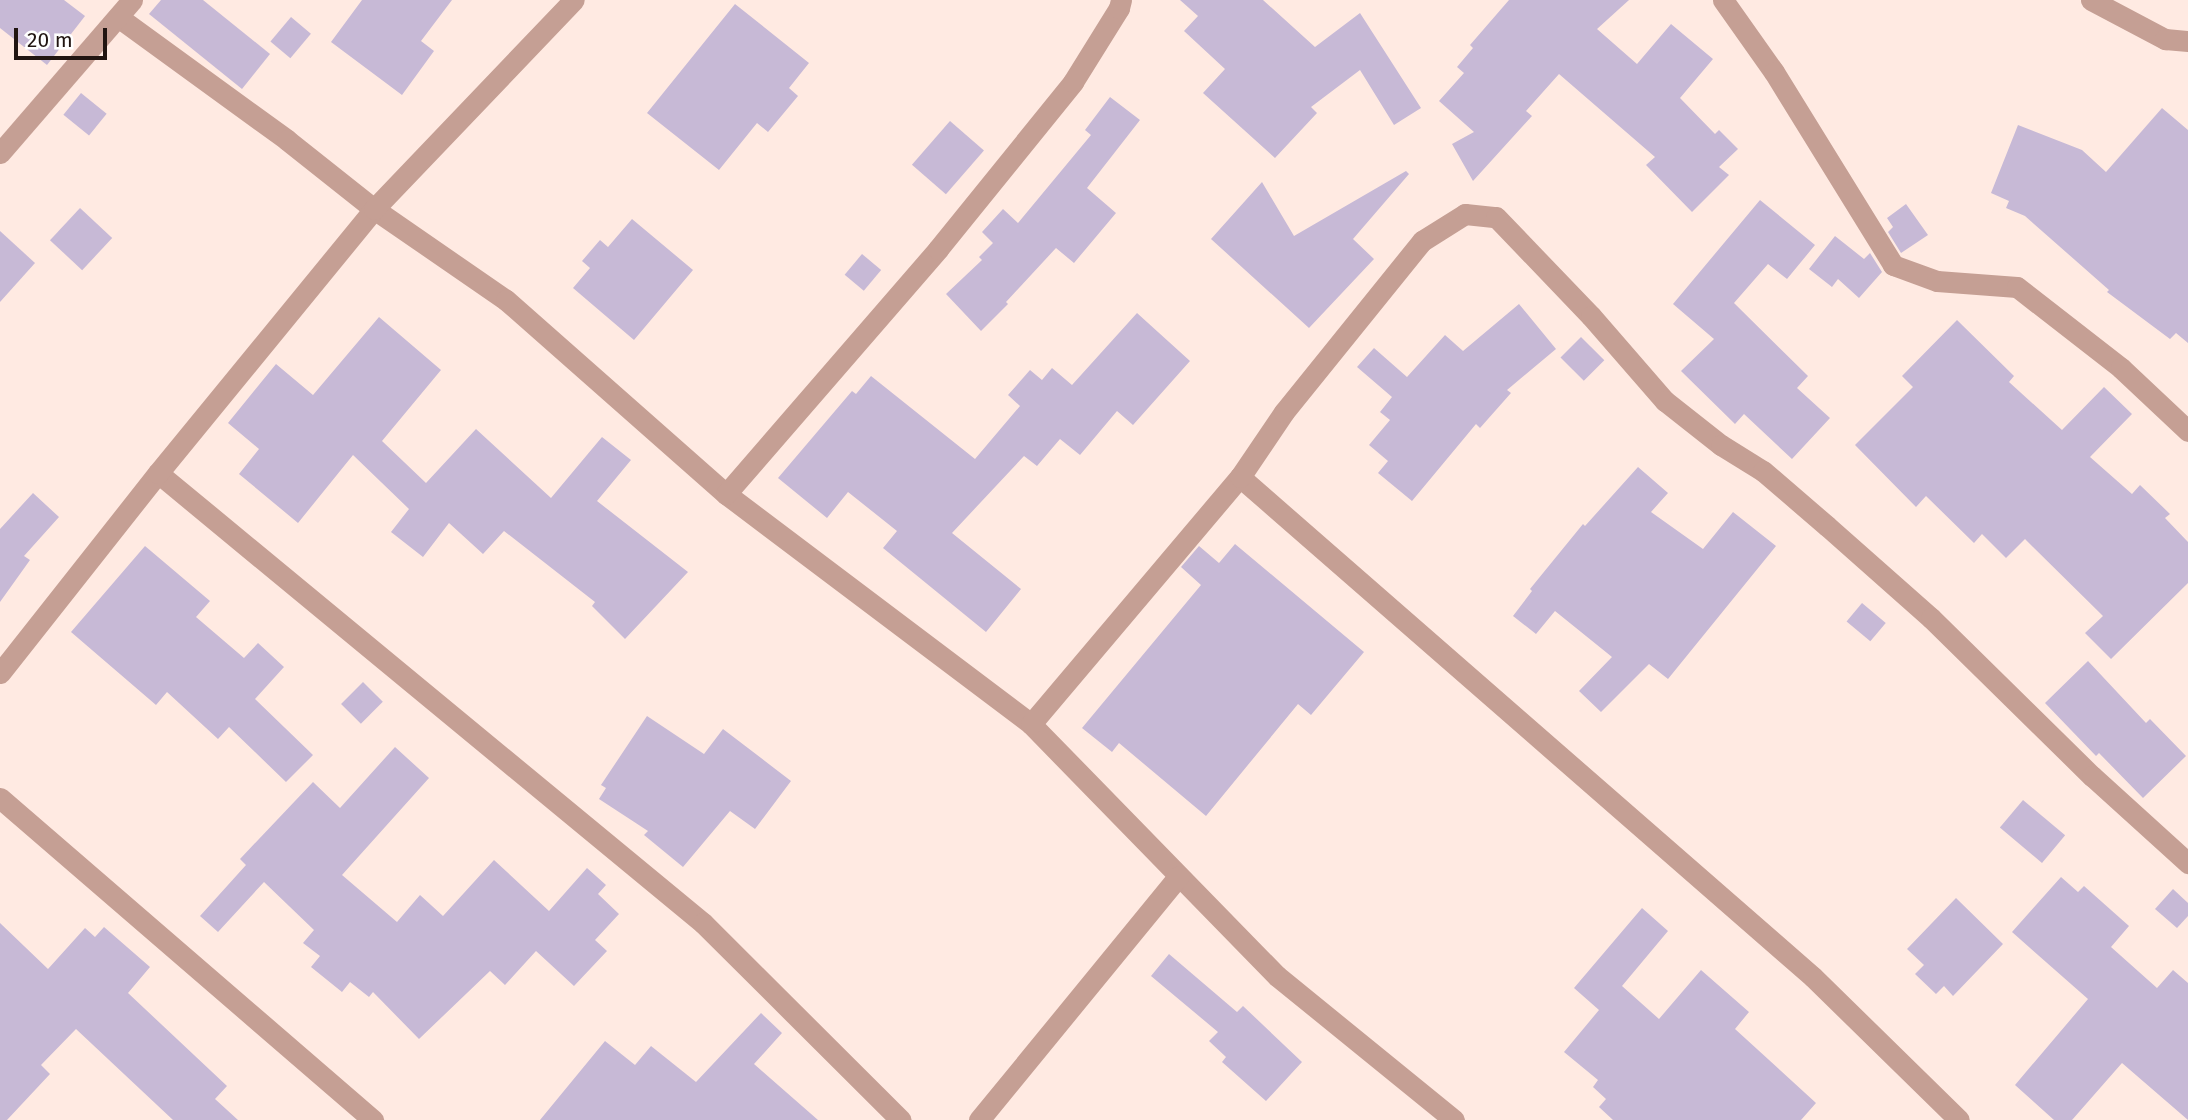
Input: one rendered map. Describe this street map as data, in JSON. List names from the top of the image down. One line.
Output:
{"scale_bar":"20 m"}
